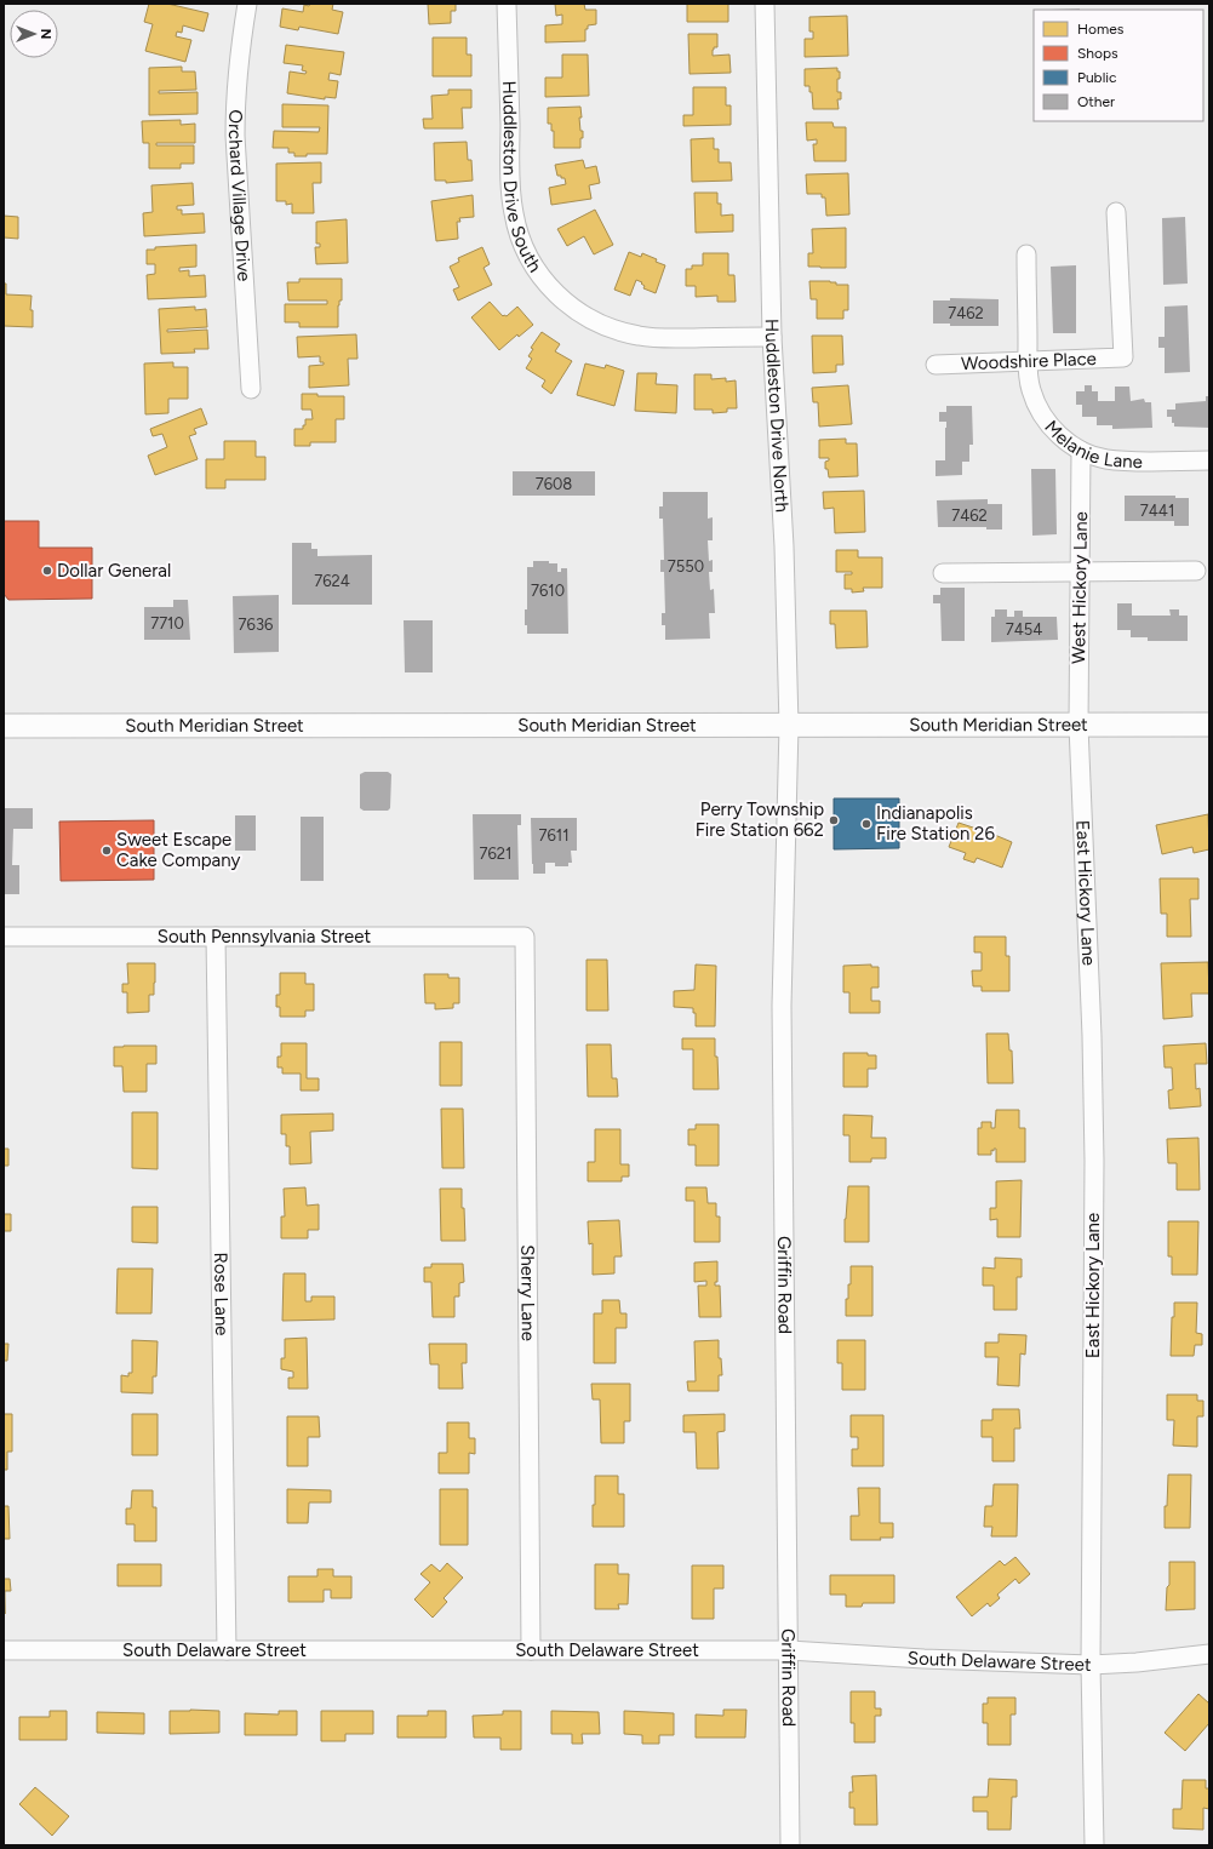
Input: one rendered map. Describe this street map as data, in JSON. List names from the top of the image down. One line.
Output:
{"streets":{"main road":["South Meridian Street"],"street":["Huddleston Drive South","Orchard Village Drive","Woodshire Place","Huddleston Drive North","Melanie Lane","West Hickory Lane","East Hickory Lane","South Pennsylvania Street","Griffin Road","Sherry Lane","Rose Lane","South Delaware Street"]},"crossings":[["Huddleston Drive South","Huddleston Drive North"],["Woodshire Place","Melanie Lane"],["Huddleston Drive North","South Meridian Street"],["Huddleston Drive North","Griffin Road"],["Melanie Lane","West Hickory Lane"],["West Hickory Lane","South Meridian Street"],["West Hickory Lane","East Hickory Lane"],["South Meridian Street","East Hickory Lane"],["South Meridian Street","Griffin Road"],["East Hickory Lane","South Delaware Street"],["South Pennsylvania Street","Sherry Lane"],["South Pennsylvania Street","Rose Lane"],["Griffin Road","South Delaware Street"],["Sherry Lane","South Delaware Street"],["Rose Lane","South Delaware Street"]],"places":["Dollar General","Perry Township Fire Station 662","Indianapolis Fire Station 26","Sweet Escape Cake Company"],"house_numbers":["7462","7608","7441","7462","7550","7624","7610","7710","7636","7454","7611","7621"],"legend":["Homes","Shops","Public","Other"],"north":"right"}
